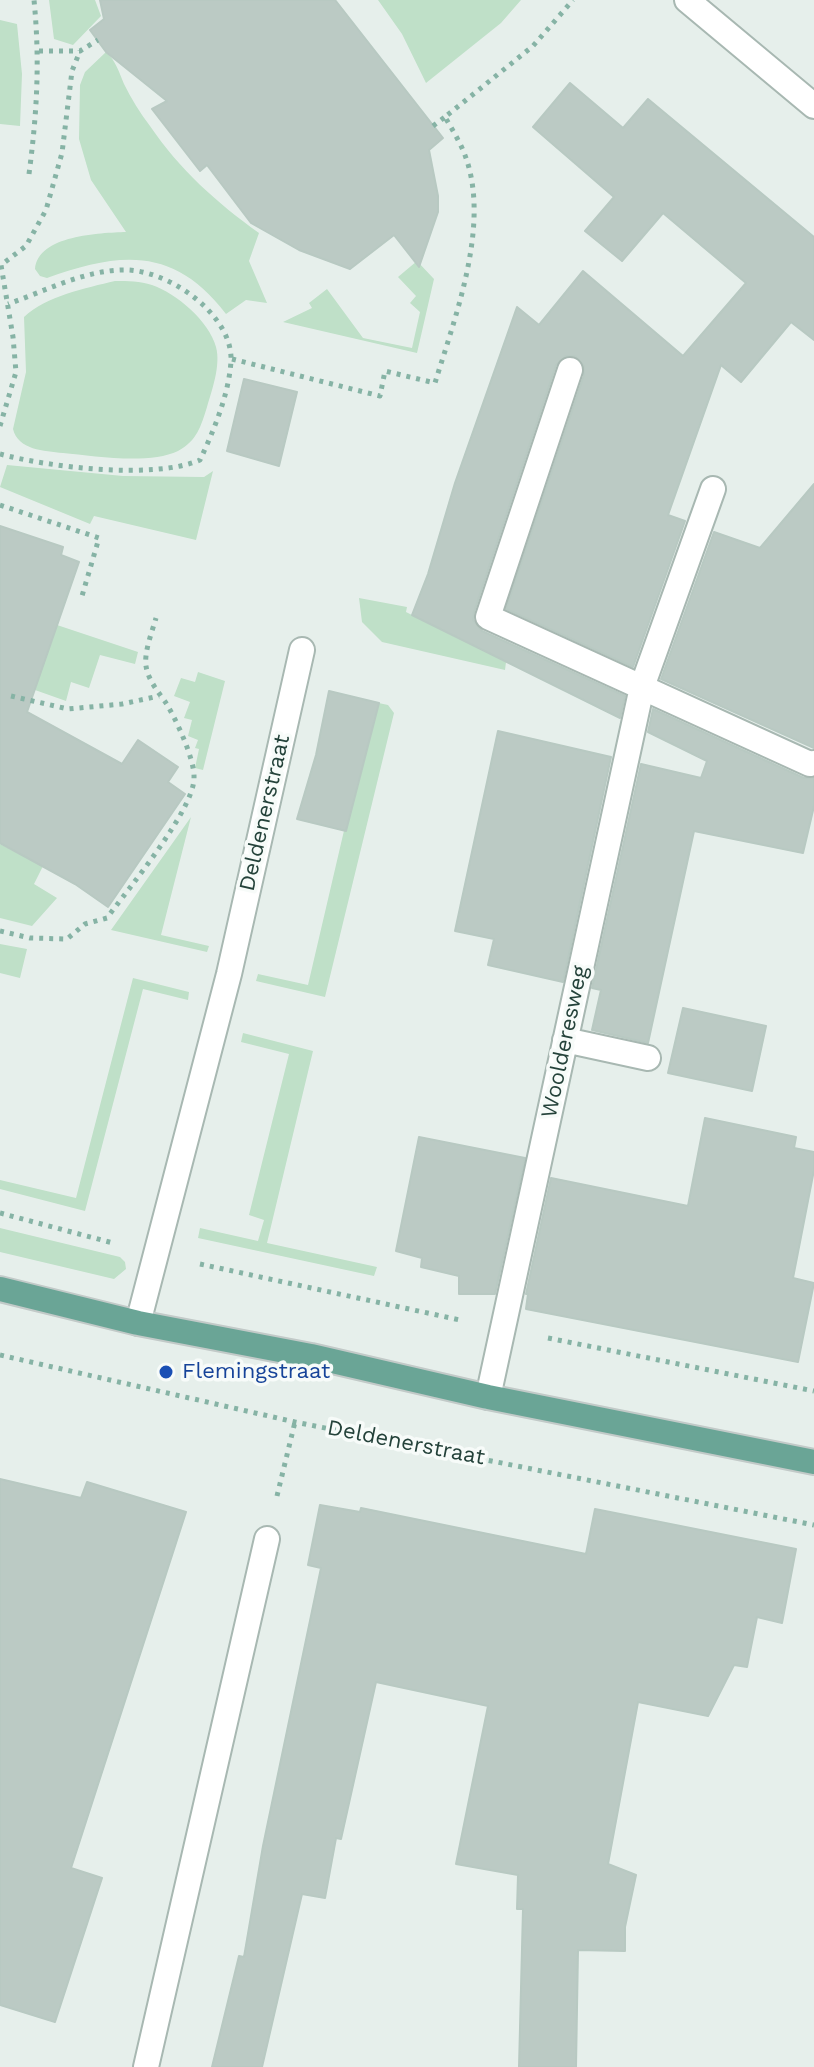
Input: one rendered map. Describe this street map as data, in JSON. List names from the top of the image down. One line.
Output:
{"streets":{"street":["Deldenerstraat","Woolderesweg"]},"places":["Flemingstraat"]}
